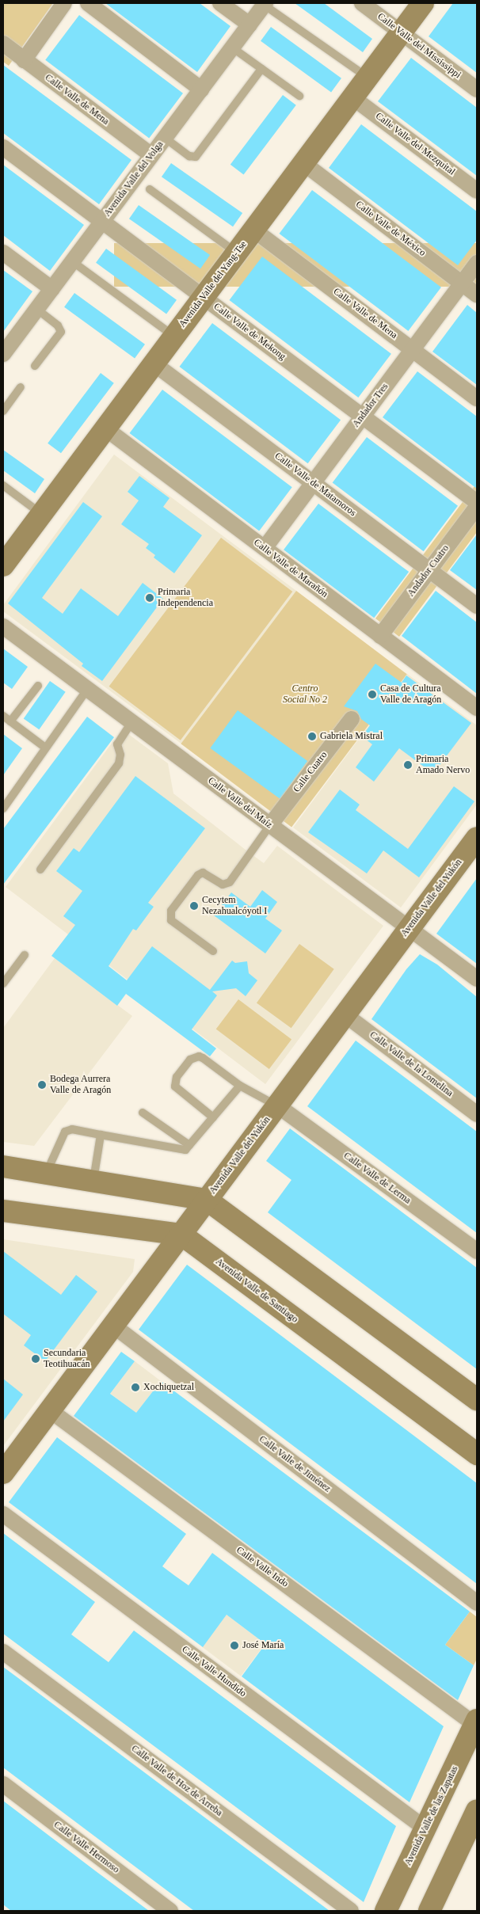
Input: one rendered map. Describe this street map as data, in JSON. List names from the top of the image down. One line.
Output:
{"streets":{"street":["Calle Valle del Mississippi","Calle Valle de Mena","Calle Valle del Mezquital","Avenida Valle del Volga","Calle Valle de México","Avenida Valle del Yang-Tse","Calle Valle de Mekong","Andador Tres","Calle Valle de Matamoros","Calle Valle de Marañón","Andador Cuatro","Calle Cuatro","Calle Valle del Maíz","Avenida Valle del Yukón","Calle Valle de la Lomelina","Calle Valle de Lerma","Avenida Valle de Santiago","Calle Valle de Jiménez","Calle Valle Indo","Calle Valle Hundido","Calle Valle de Hoz de Arreba","Avenida Valle de las Zapatas","Calle Valle Hermoso"]},"crossings":[["Calle Valle del Mississippi","Avenida Valle del Yang-Tse"],["Calle Valle de Mena","Avenida Valle del Volga"],["Calle Valle de Mena","Avenida Valle del Yang-Tse"],["Calle Valle de Mena","Andador Tres"],["Calle Valle del Mezquital","Avenida Valle del Yang-Tse"],["Avenida Valle del Volga","Calle Valle de Mekong"],["Calle Valle de México","Avenida Valle del Yang-Tse"],["Calle Valle de México","Andador Tres"],["Avenida Valle del Yang-Tse","Calle Valle de Mekong"],["Avenida Valle del Yang-Tse","Calle Valle de Matamoros"],["Avenida Valle del Yang-Tse","Calle Valle de Marañón"],["Calle Valle de Mekong","Andador Tres"],["Andador Tres","Calle Valle de Matamoros"],["Andador Tres","Calle Valle de Marañón"],["Calle Valle de Matamoros","Andador Cuatro"],["Calle Valle de Marañón","Andador Cuatro"],["Calle Cuatro","Calle Valle del Maíz"],["Calle Valle del Maíz","Avenida Valle del Yukón"],["Avenida Valle del Yukón","Calle Valle de la Lomelina"],["Avenida Valle del Yukón","Calle Valle de Lerma"],["Avenida Valle del Yukón","Avenida Valle de Santiago"],["Avenida Valle del Yukón","Calle Valle de Jiménez"],["Avenida Valle del Yukón","Calle Valle Indo"],["Calle Valle Indo","Avenida Valle de las Zapatas"],["Calle Valle Hundido","Avenida Valle de las Zapatas"]],"parks":["Centro Social No 2"],"places":["Primaria Independencia","Casa de Cultura Valle de Aragón","Gabriela Mistral","Primaria Amado Nervo","Cecytem Nezahualcóyotl I","Bodega Aurrera Valle de Aragón","Secundaria Teotihuacán","Xochiquetzal","José María"]}
